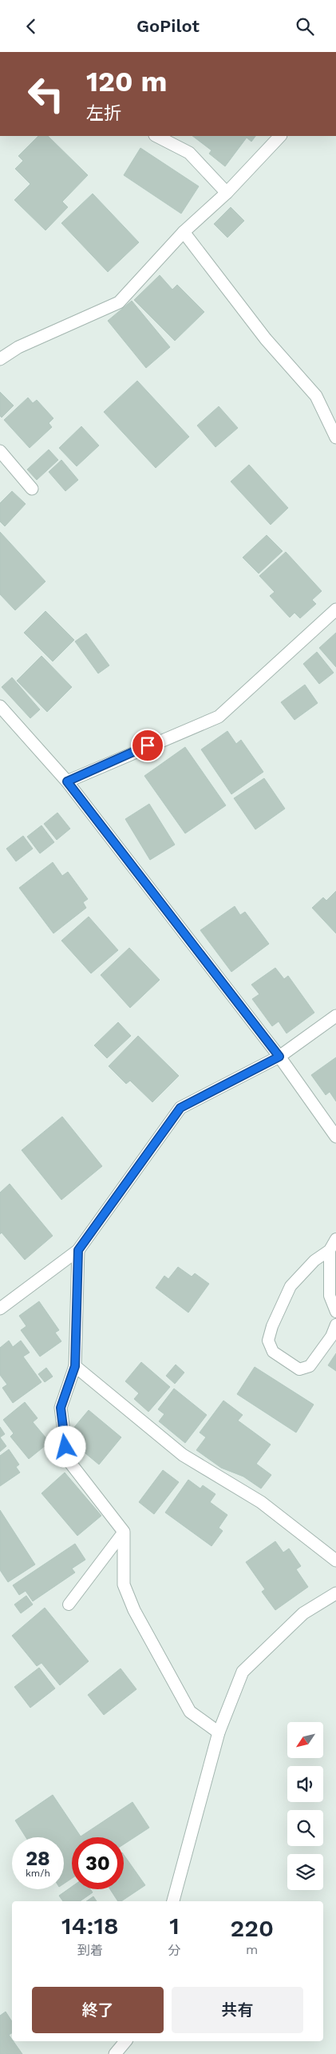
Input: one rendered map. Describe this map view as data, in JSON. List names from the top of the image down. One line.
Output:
{"north":"bottom left","page":{"header":"GoPilot","turn":["120 m","左折"],"speed":"28 km/h","limit":"30","eta":["14:18","到着","1","分","220","m"],"buttons":["終了","共有"]}}
